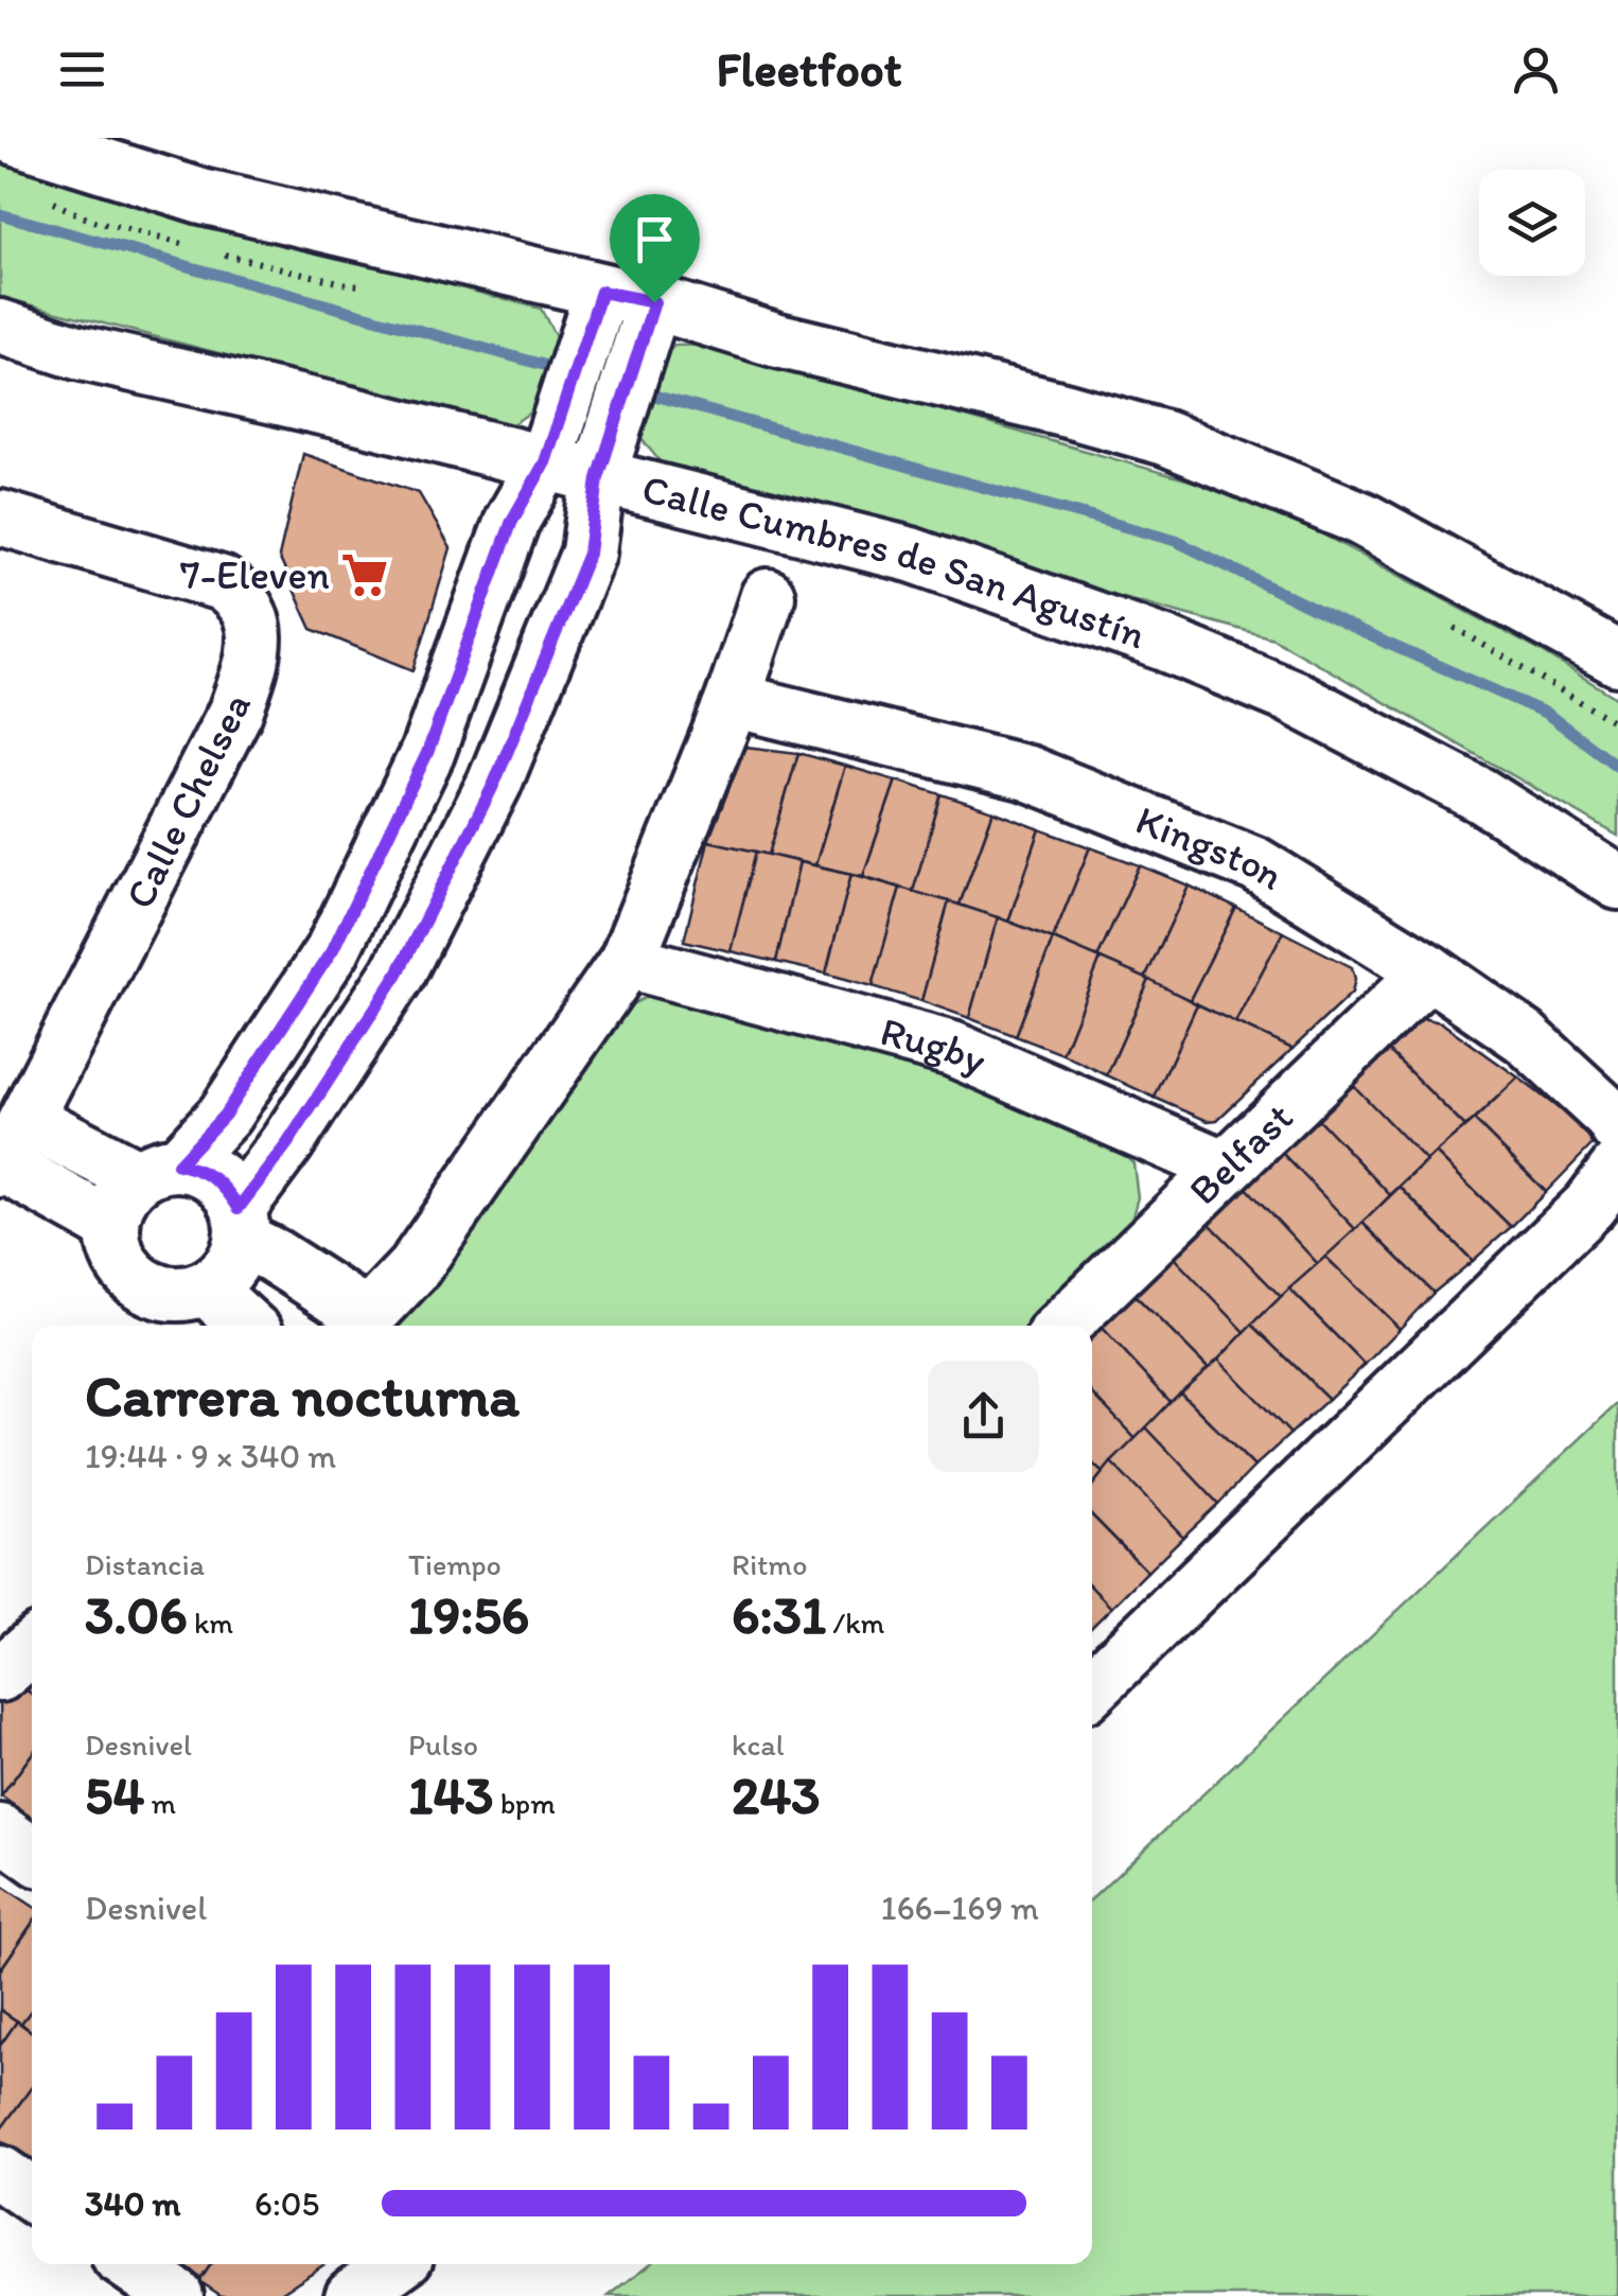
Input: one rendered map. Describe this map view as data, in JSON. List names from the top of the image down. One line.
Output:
{"streets":{"street":["Calle Cumbres de San Agustín","Calle Chelsea","Kingston","Rugby","Belfast"]},"crossings":[["Kingston","Belfast"],["Rugby","Belfast"]],"places":{"supermarket":["7-Eleven"]},"page":{"header":"Fleetfoot","heading":["Carrera nocturna","19:44 · 9 × 340 m"],"stats":[["Distancia","3.06 km"],["Tiempo","19:56"],["Ritmo","6:31 /km"],["Desnivel","54 m"],["Pulso","143 bpm"],["kcal","243"]],"chart":["Desnivel","166–169 m"],"list":[{"name":"340 m","note":"6:05"}]}}
